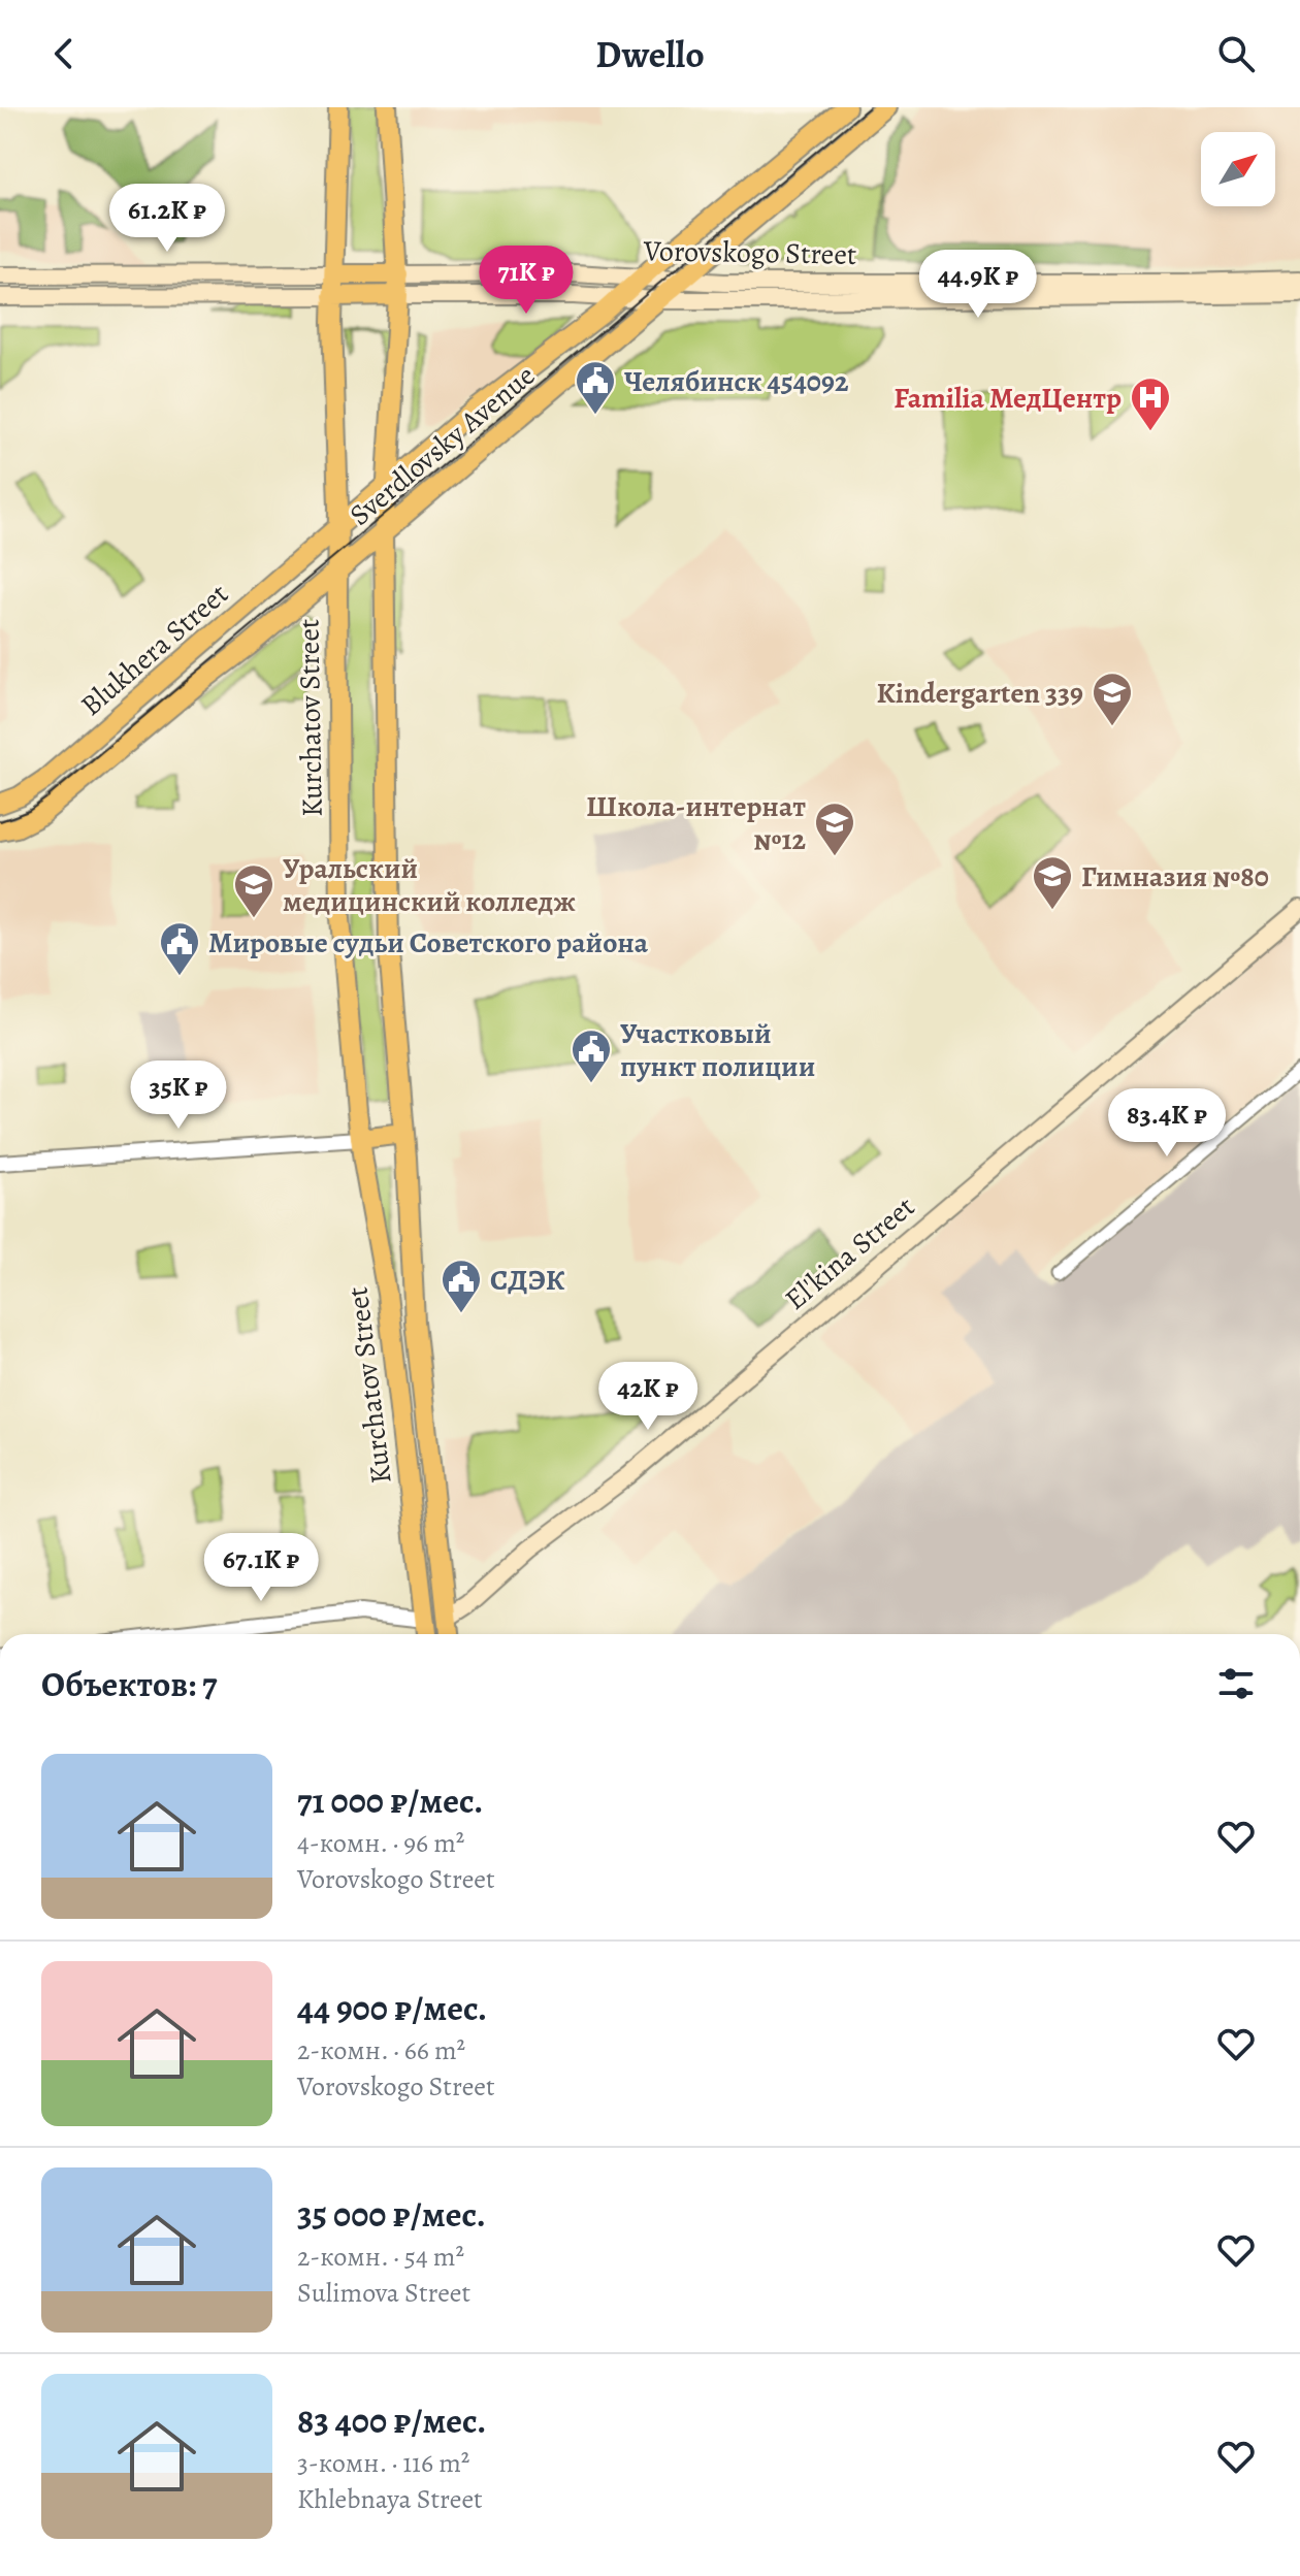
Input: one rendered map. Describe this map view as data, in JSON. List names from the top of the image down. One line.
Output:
{"streets":{"main road":["Vorovskogo Street","Sverdlovsky Avenue","Blukhera Street","Kurchatov Street","El'kina Street"]},"crossings":[["Vorovskogo Street","Sverdlovsky Avenue"],["Vorovskogo Street","Kurchatov Street"],["Sverdlovsky Avenue","Blukhera Street"],["Sverdlovsky Avenue","Kurchatov Street"],["Blukhera Street","Kurchatov Street"],["Kurchatov Street","El'kina Street"]],"places":{"public building":["Челябинск 454092","Мировые судьи Советского района","Участковый пункт полиции","СДЭК"],"hospital":["Familia МедЦентр"],"school or university":["Kindergarten 339","Школа-интернат №12","Гимназия №80","Уральский медицинский колледж"]},"north":"top right","page":{"header":"Dwello","price":["61.2K ₽","71K ₽","44.9K ₽","35K ₽","83.4K ₽","42K ₽","67.1K ₽"],"heading":"Объектов: 7","list":[{"name":"71 000 ₽/мес.","note":"4-комн. · 96 m² · Vorovskogo Street"},{"name":"44 900 ₽/мес.","note":"2-комн. · 66 m² · Vorovskogo Street"},{"name":"35 000 ₽/мес.","note":"2-комн. · 54 m² · Sulimova Street"},{"name":"83 400 ₽/мес.","note":"3-комн. · 116 m² · Khlebnaya Street"}]}}
